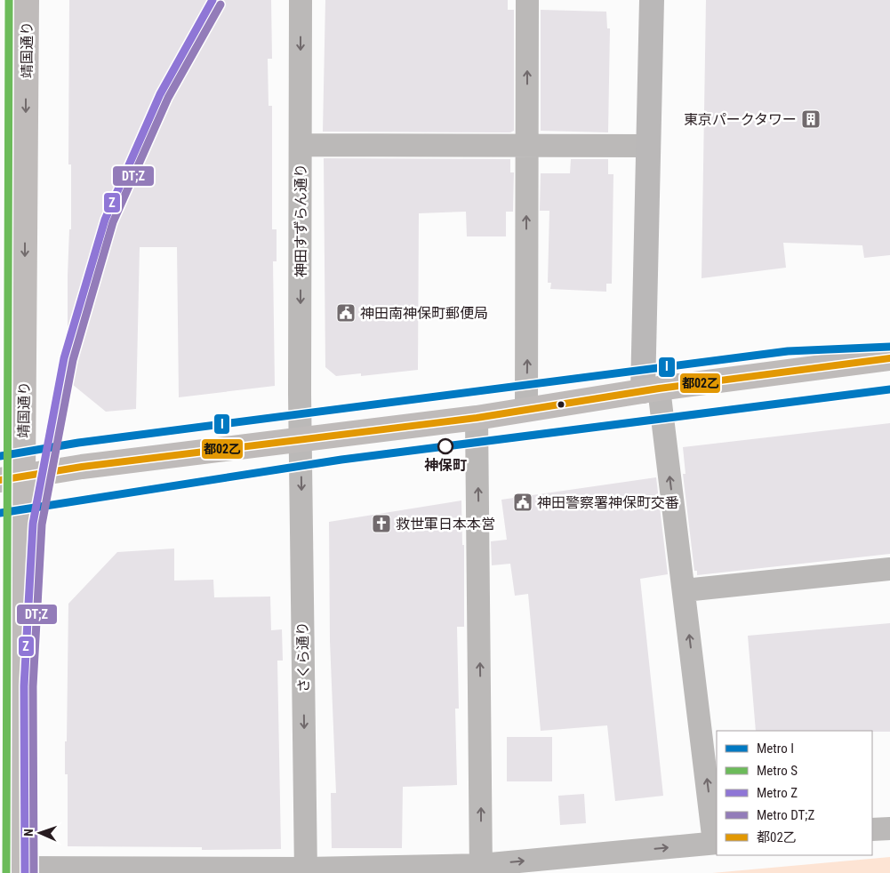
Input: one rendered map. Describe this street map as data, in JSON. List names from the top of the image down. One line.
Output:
{"streets":{"main road":["靖国通り"],"street":["神田すずらん通り","さくら通り"]},"crossings":[["神田すずらん通り","さくら通り"]],"one_way":["靖国通り","神田すずらん通り"],"places":{"building":["東京パークタワー"],"public building":["神田南神保町郵便局","神田警察署神保町交番"],"other":["神保町"],"church":["救世軍日本本営"]},"lines":["metro line S","metro line Z","metro line DT;Z","metro line I","transit line 都02乙"],"legend":["Metro I","Metro S","Metro Z","Metro DT;Z","都02乙"],"north":"left"}
